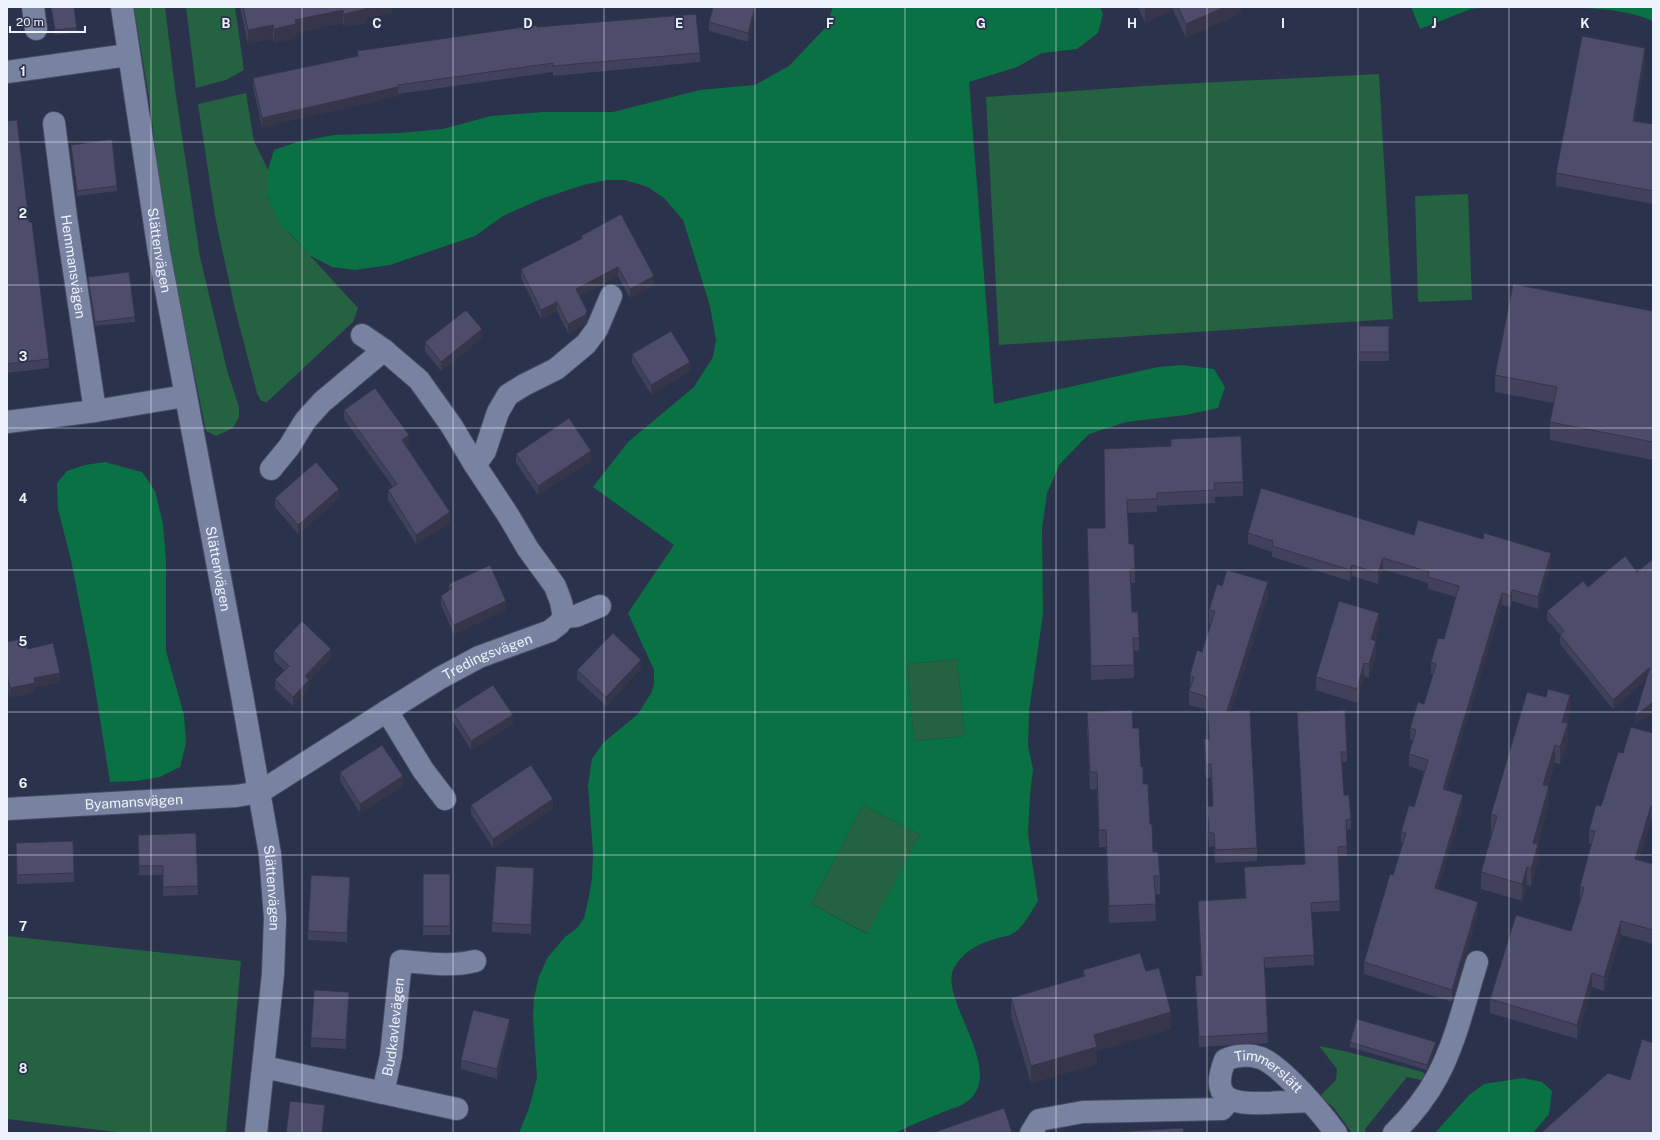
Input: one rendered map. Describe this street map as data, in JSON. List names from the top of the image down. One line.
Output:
{"streets":{"street":["Slättenvägen","Hemmansvägen","Tredingsvägen","Byamansvägen","Budkavlevägen","Timmerslätt"]},"crossings":[["Slättenvägen","Tredingsvägen"],["Slättenvägen","Byamansvägen"],["Slättenvägen","Budkavlevägen"],["Tredingsvägen","Byamansvägen"]],"scale_bar":"20 m","grid":{"columns":["B","C","D","E","F","G","H","I","J","K"],"rows":["1","2","3","4","5","6","7","8"]}}
